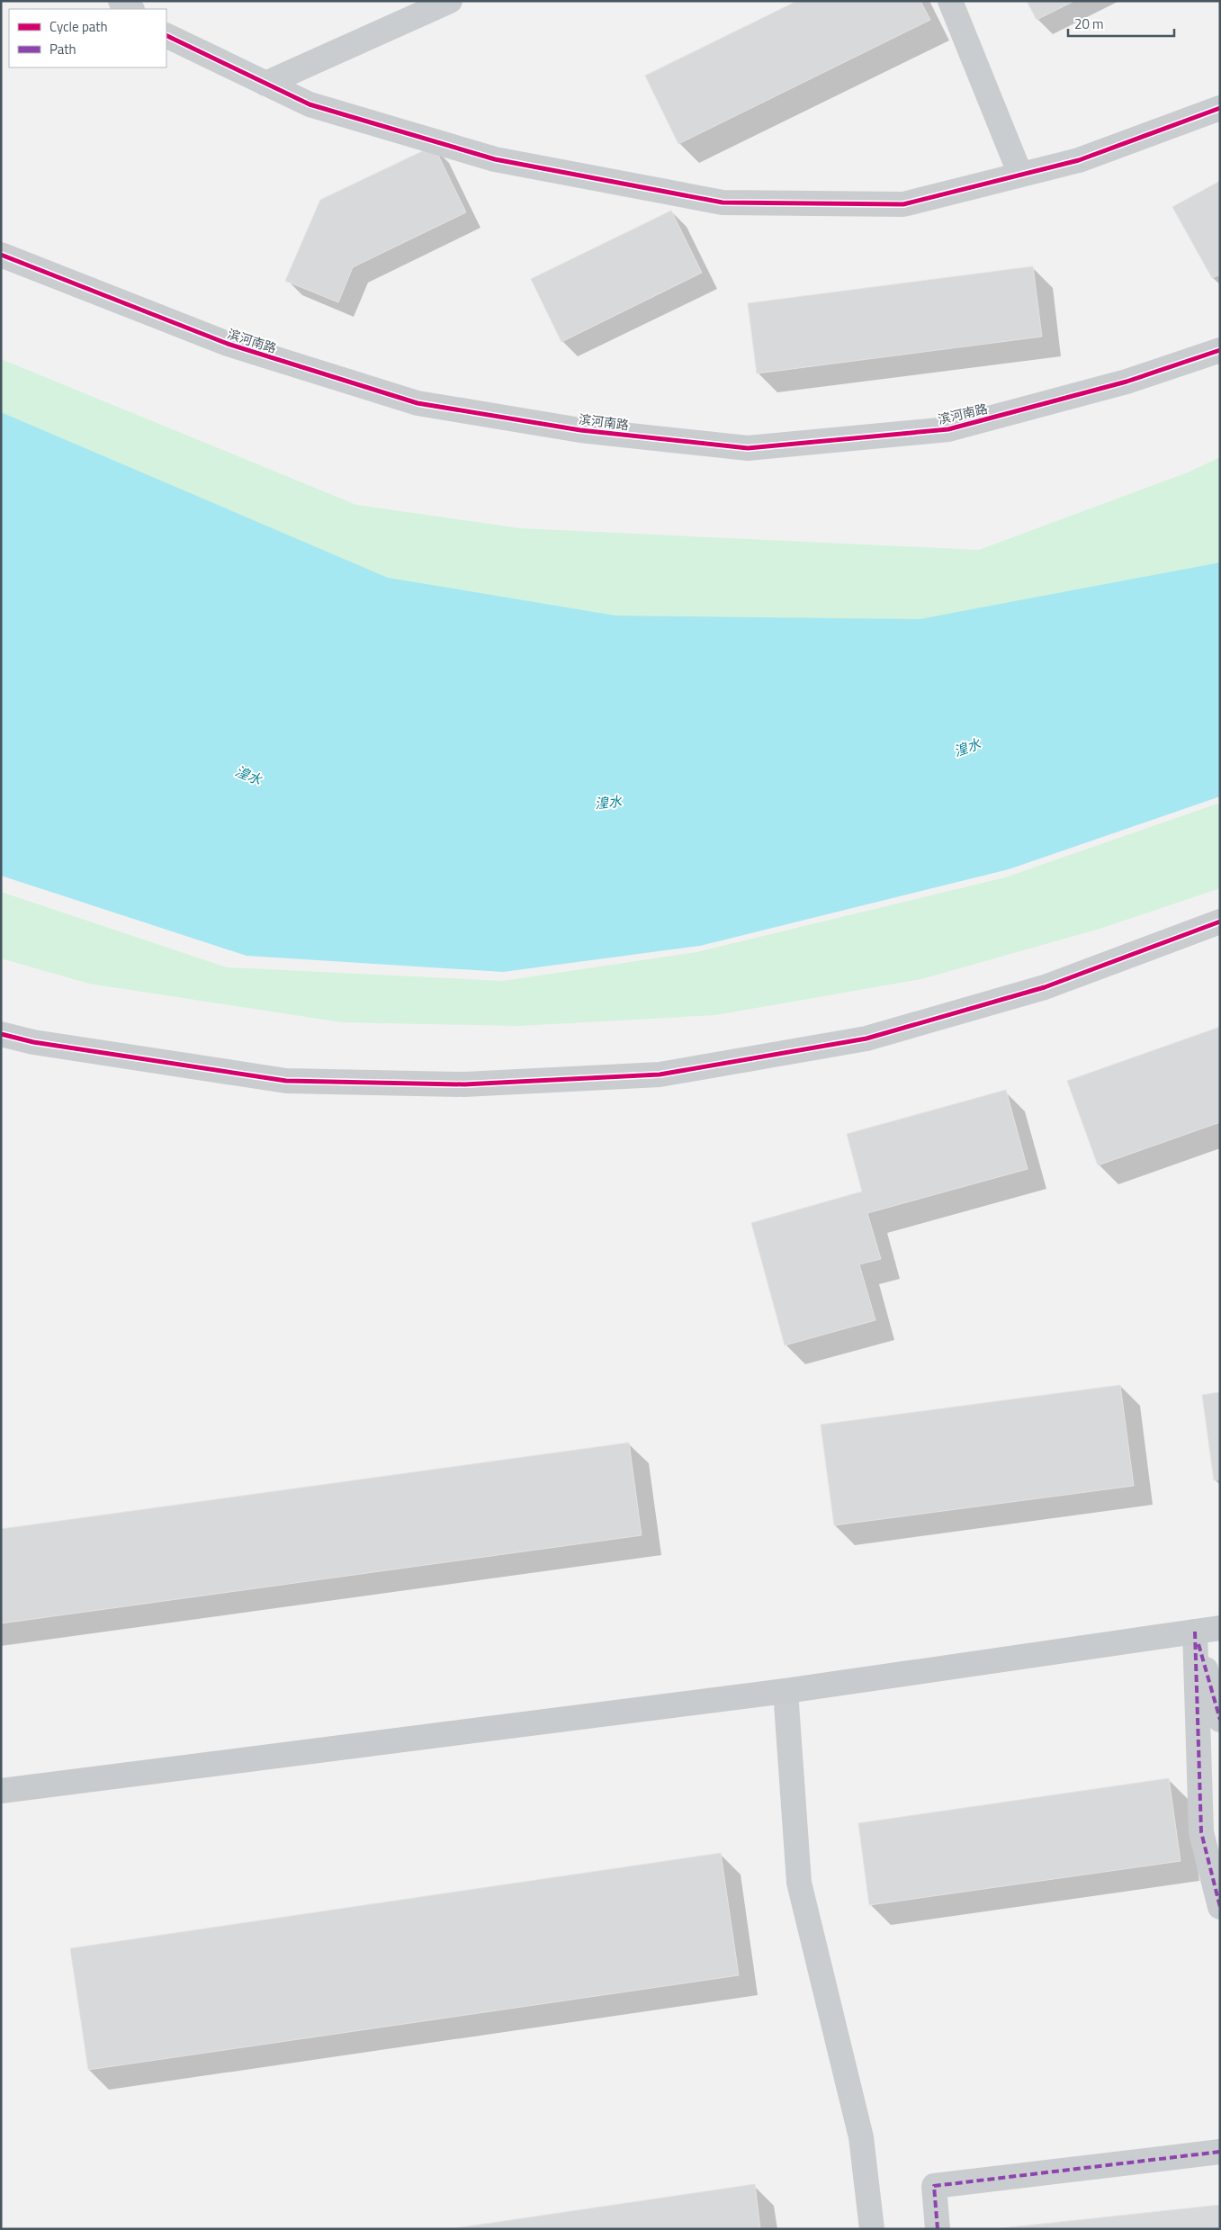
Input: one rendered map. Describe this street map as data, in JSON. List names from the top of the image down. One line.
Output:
{"streets":{"street":["滨河南路"]},"water":["湟水"],"legend":["Cycle path","Path"],"scale_bar":"20 m"}
